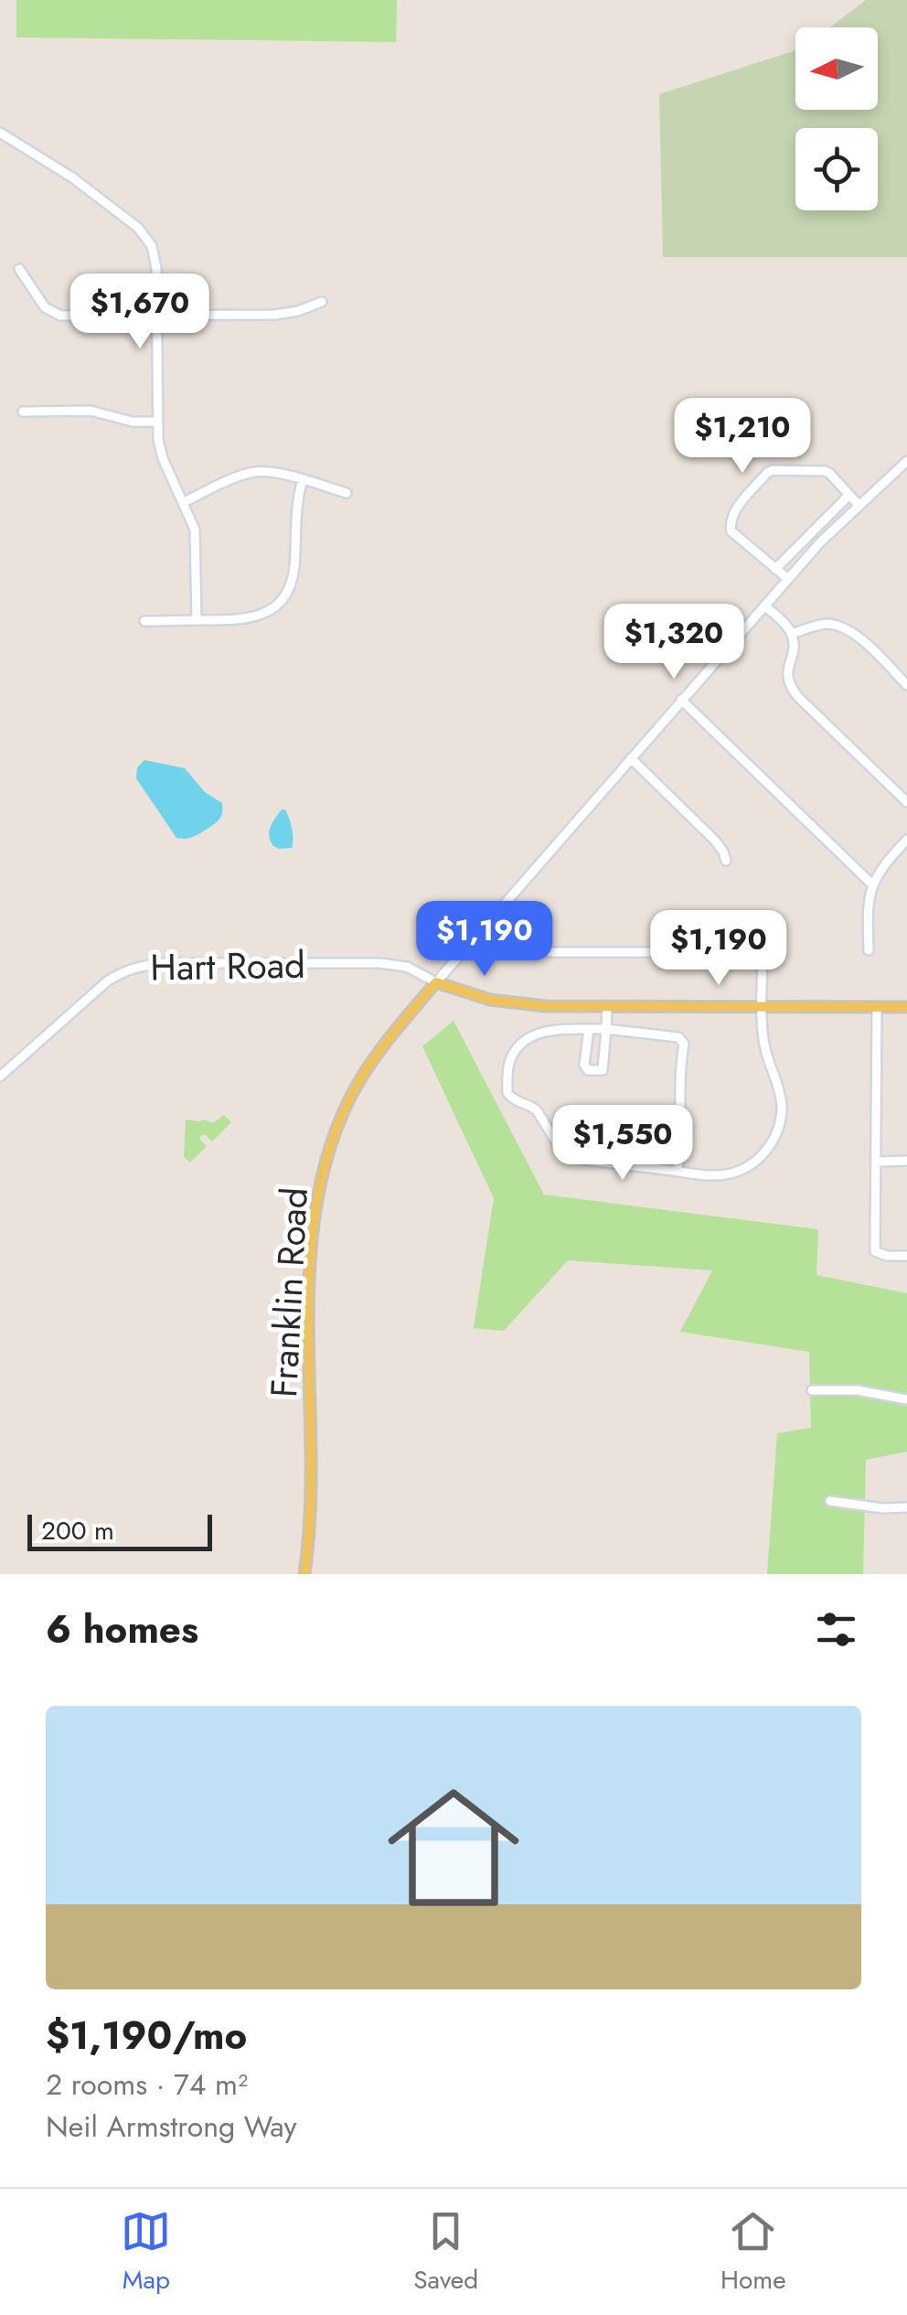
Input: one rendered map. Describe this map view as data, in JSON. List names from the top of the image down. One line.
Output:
{"streets":{"main road":["Franklin Road"],"street":["Hart Road"]},"crossings":[["Hart Road","Franklin Road"]],"scale_bar":"200 m","north":"left","page":{"price":["$1,670","$1,210","$1,320","$1,190","$1,190","$1,550"],"scale":"200 m","heading":"6 homes","list":[{"name":"$1,190/mo","note":"2 rooms · 74 m² · Neil Armstrong Way"}],"tabs":["Map","Saved","Home"]}}
